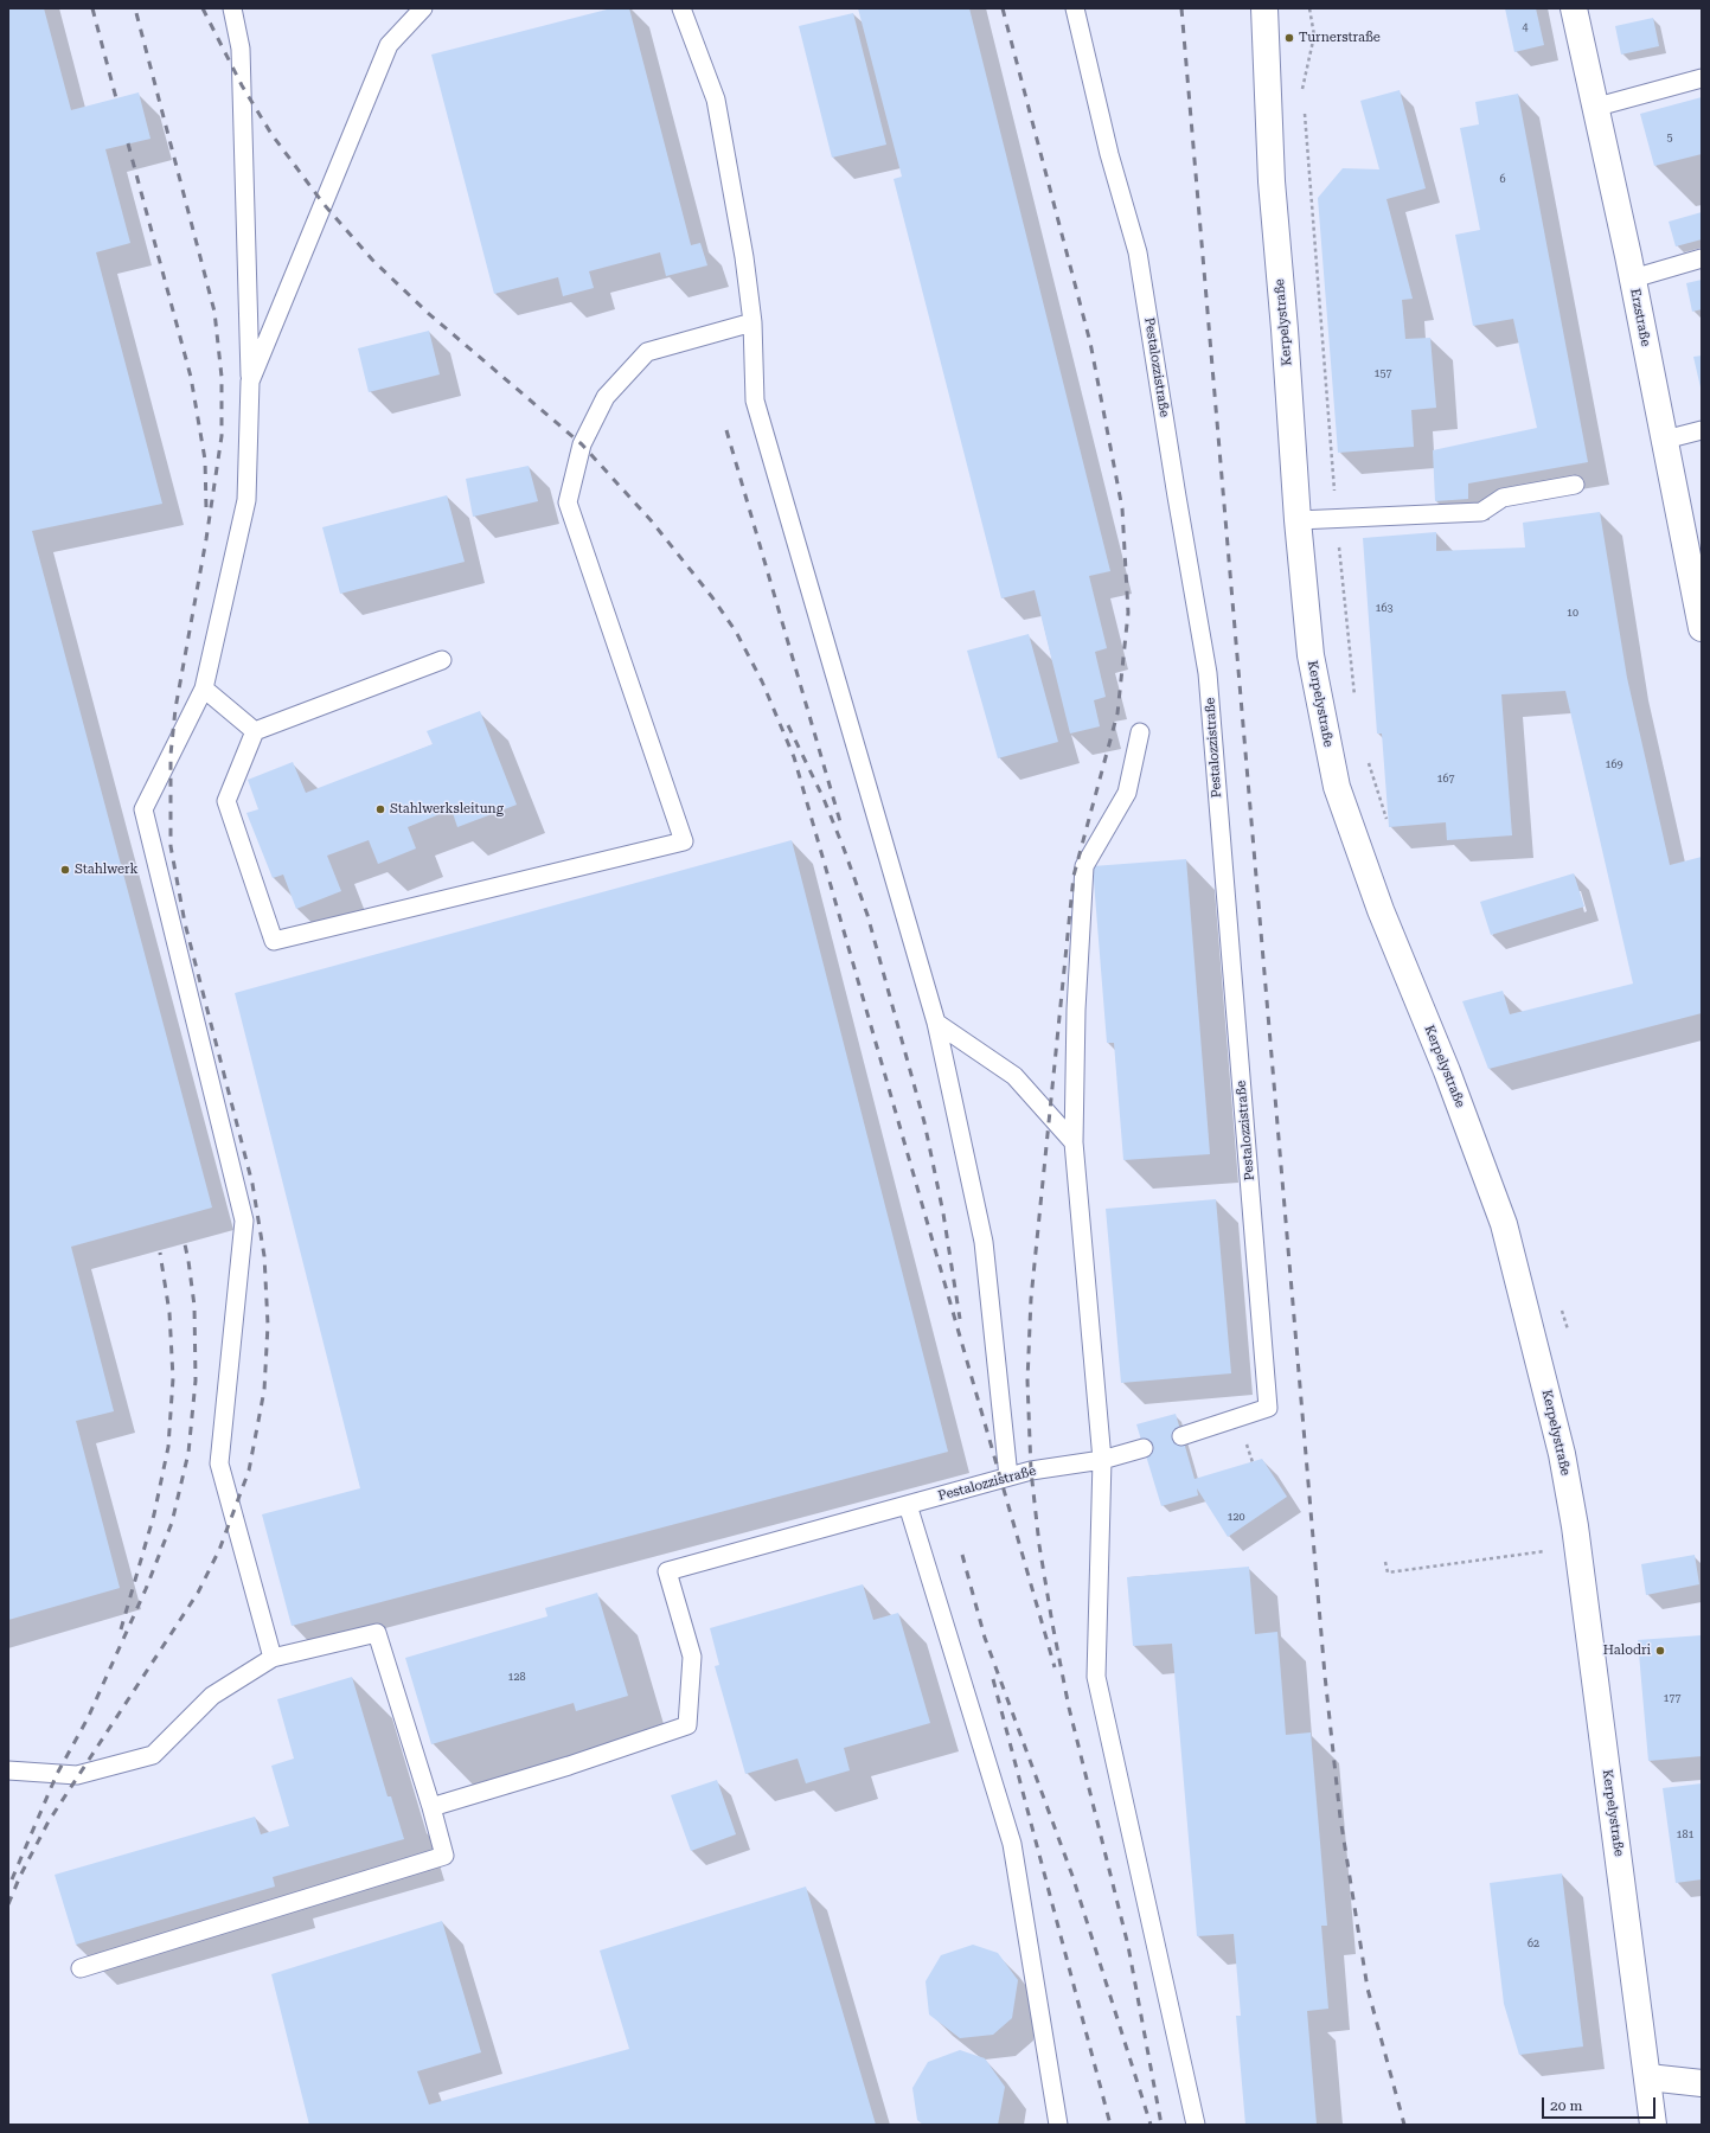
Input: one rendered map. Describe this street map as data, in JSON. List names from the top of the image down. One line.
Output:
{"streets":{"main road":["Erzstraße","Kerpelystraße"],"lane":["Pestalozzistraße"]},"places":["Turnerstraße","Stahlwerksleitung","Stahlwerk","Halodri"],"house_numbers":["4","5","6","157","163","10","169","167","120","128","177","181","62"],"scale_bar":"20 m"}
